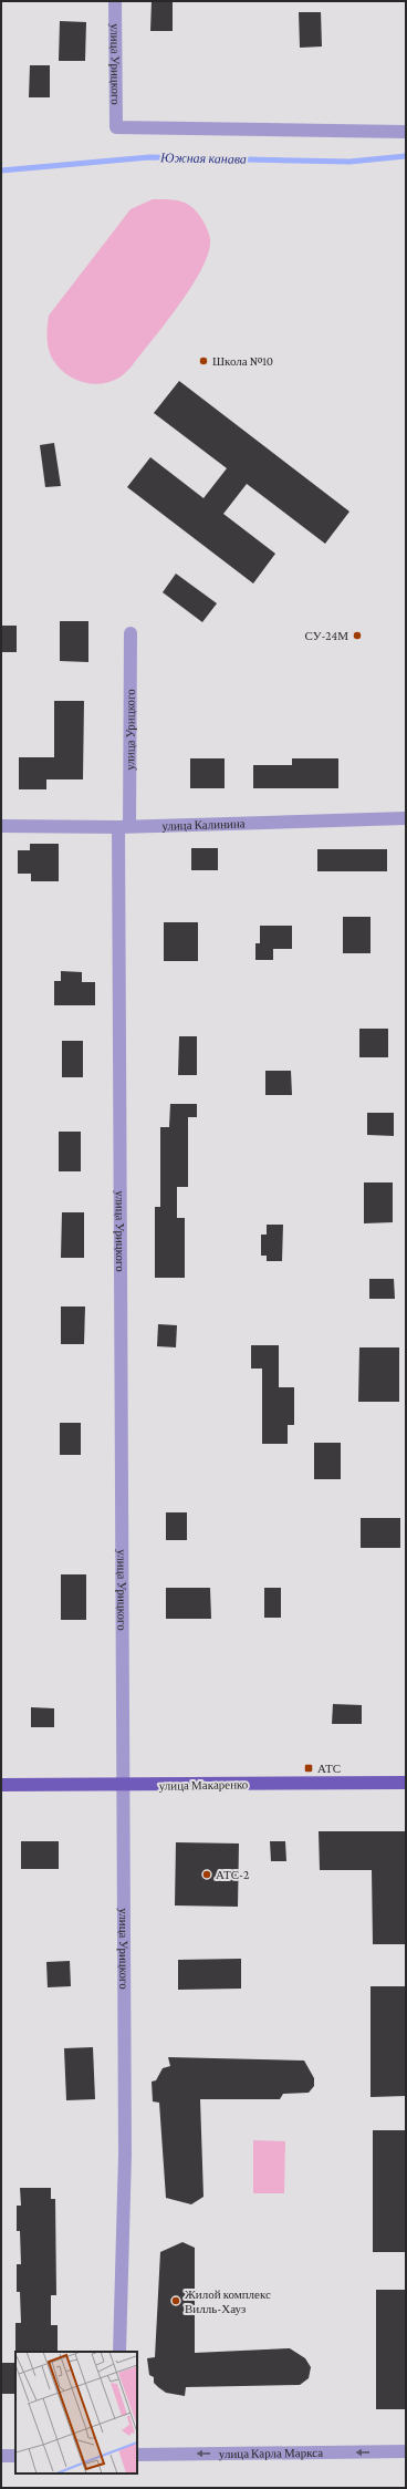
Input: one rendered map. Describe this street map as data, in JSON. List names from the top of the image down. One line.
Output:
{"streets":{"main road":["улица Макаренко"],"street":["улица Урицкого","улица Калинина","улица Карла Маркса"]},"crossings":[["улица Урицкого","улица Калинина"],["улица Урицкого","улица Макаренко"]],"one_way":["улица Карла Маркса"],"water":["Южная канава"],"places":{"other":["Школа №10","СУ-24М","АТС-2","Жилой комплекс Вилль-Хауз"],"transit":["АТС"]}}
